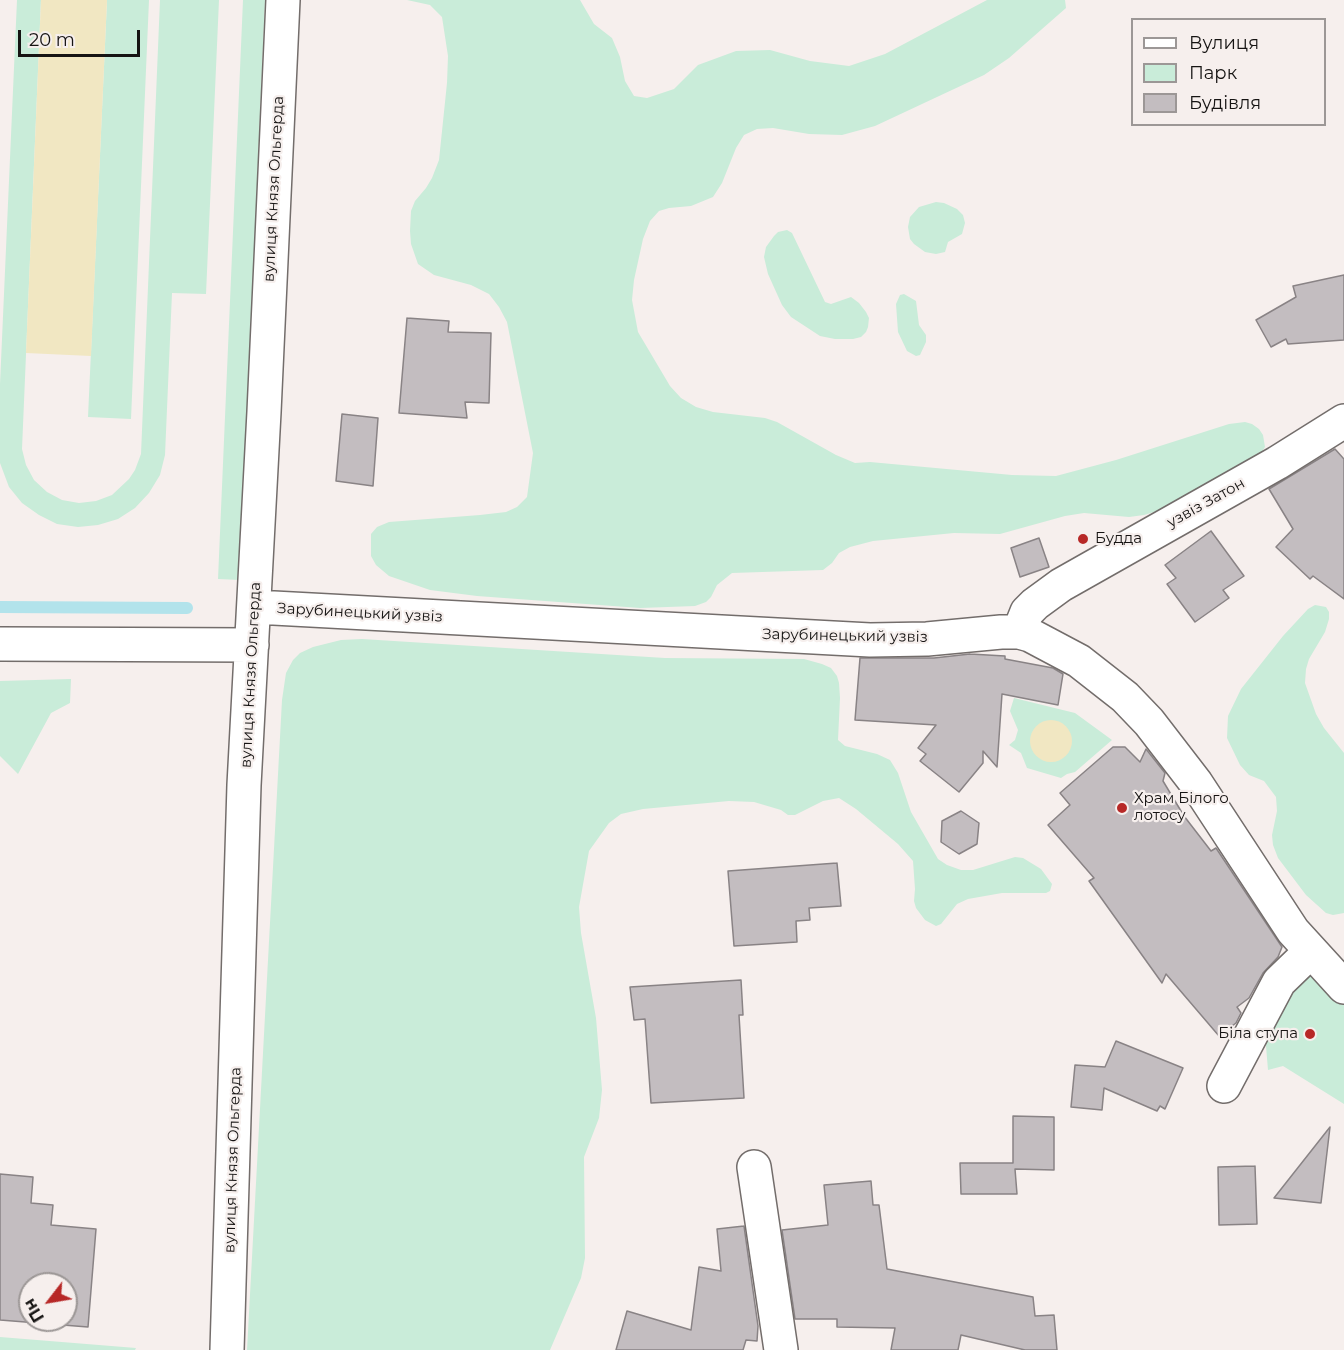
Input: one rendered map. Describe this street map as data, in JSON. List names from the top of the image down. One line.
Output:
{"streets":{"street":["вулиця Князя Ольгерда","узвіз Затон","Зарубинецький узвіз"]},"crossings":[["вулиця Князя Ольгерда","Зарубинецький узвіз"],["узвіз Затон","Зарубинецький узвіз"]],"places":["Будда","Храм Білого лотосу","Біла ступа"],"legend":["Вулиця","Парк","Будівля"],"scale_bar":"20 m","north":"bottom left"}
